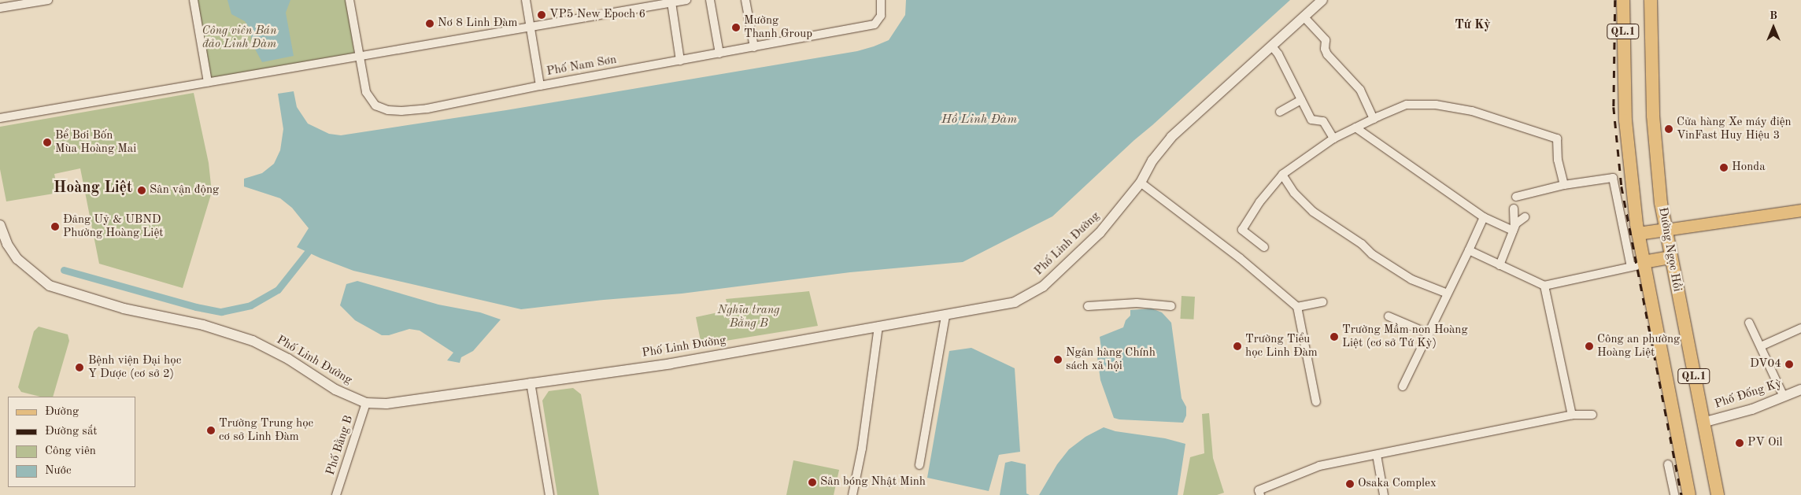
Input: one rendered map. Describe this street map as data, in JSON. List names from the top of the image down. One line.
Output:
{"streets":{"highway":["QL.1","Đường Ngọc Hồi"],"street":["Phố Nam Sơn","Phố Linh Đường","Phố Đống Kỳ","Phố Bằng B"]},"crossings":[["Phố Linh Đường","Phố Bằng B"],["Đường Ngọc Hồi","Phố Đống Kỳ"]],"districts":["Tứ Kỳ","Hoàng Liệt"],"water":["Hồ Linh Đàm"],"parks":["Công viên Bán đảo Linh Đàm","Nghĩa trang Bằng B"],"places":["VP5 New Epoch 6","Nơ 8 Linh Đàm","Mường Thanh Group","Cửa hàng Xe máy điện VinFast Huy Hiệu 3","Bể Bơi Bốn Mùa Hoàng Mai","Honda","Sân vận động","Đảng Uỷ & UBND Phường Hoàng Liệt","Trường Mầm non Hoàng Liệt (cơ sở Tứ Kỳ)","Trường Tiểu học Linh Đàm","Công an phường Hoàng Liệt","Ngân hàng Chính sách xã hội","DV04","Bệnh viện Đại học Y Dược (cơ sở 2)","Trường Trung học cơ sở Linh Đàm","PV Oil","Sân bóng Nhật Minh","Osaka Complex"],"legend":["Đường","Đường sắt","Công viên","Nước"],"north":"top"}
